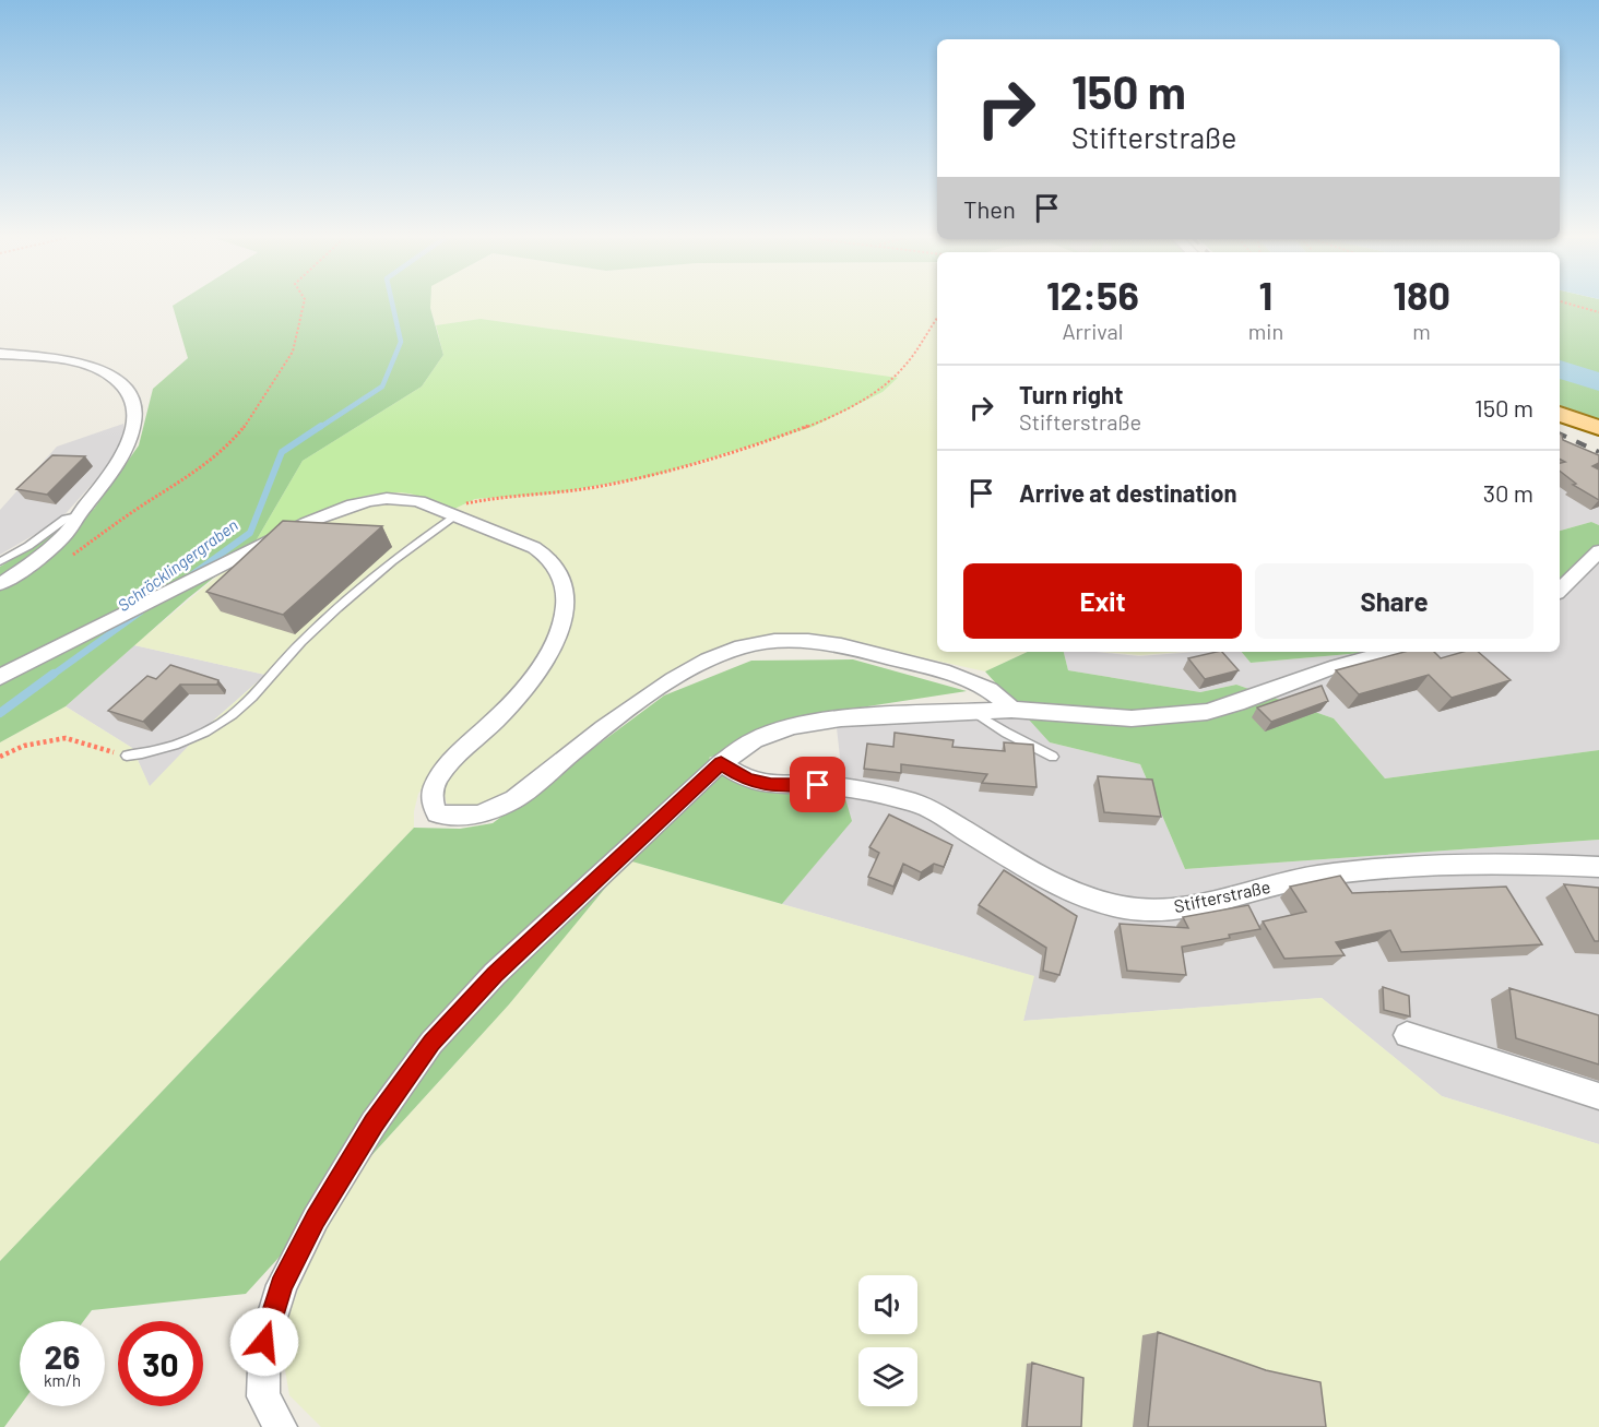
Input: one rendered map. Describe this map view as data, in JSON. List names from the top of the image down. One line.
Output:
{"streets":{"street":["Stifterstraße"]},"water":["Schröcklingergraben"],"page":{"turn":["150 m","Stifterstraße"],"then":"Then","eta":["12:56","Arrival","1","min","180","m"],"list":[{"name":"Turn right","note":"Stifterstraße","value":"150 m"},{"name":"Arrive at destination","value":"30 m"}],"buttons":["Exit","Share"],"speed":"26 km/h","limit":"30"}}
